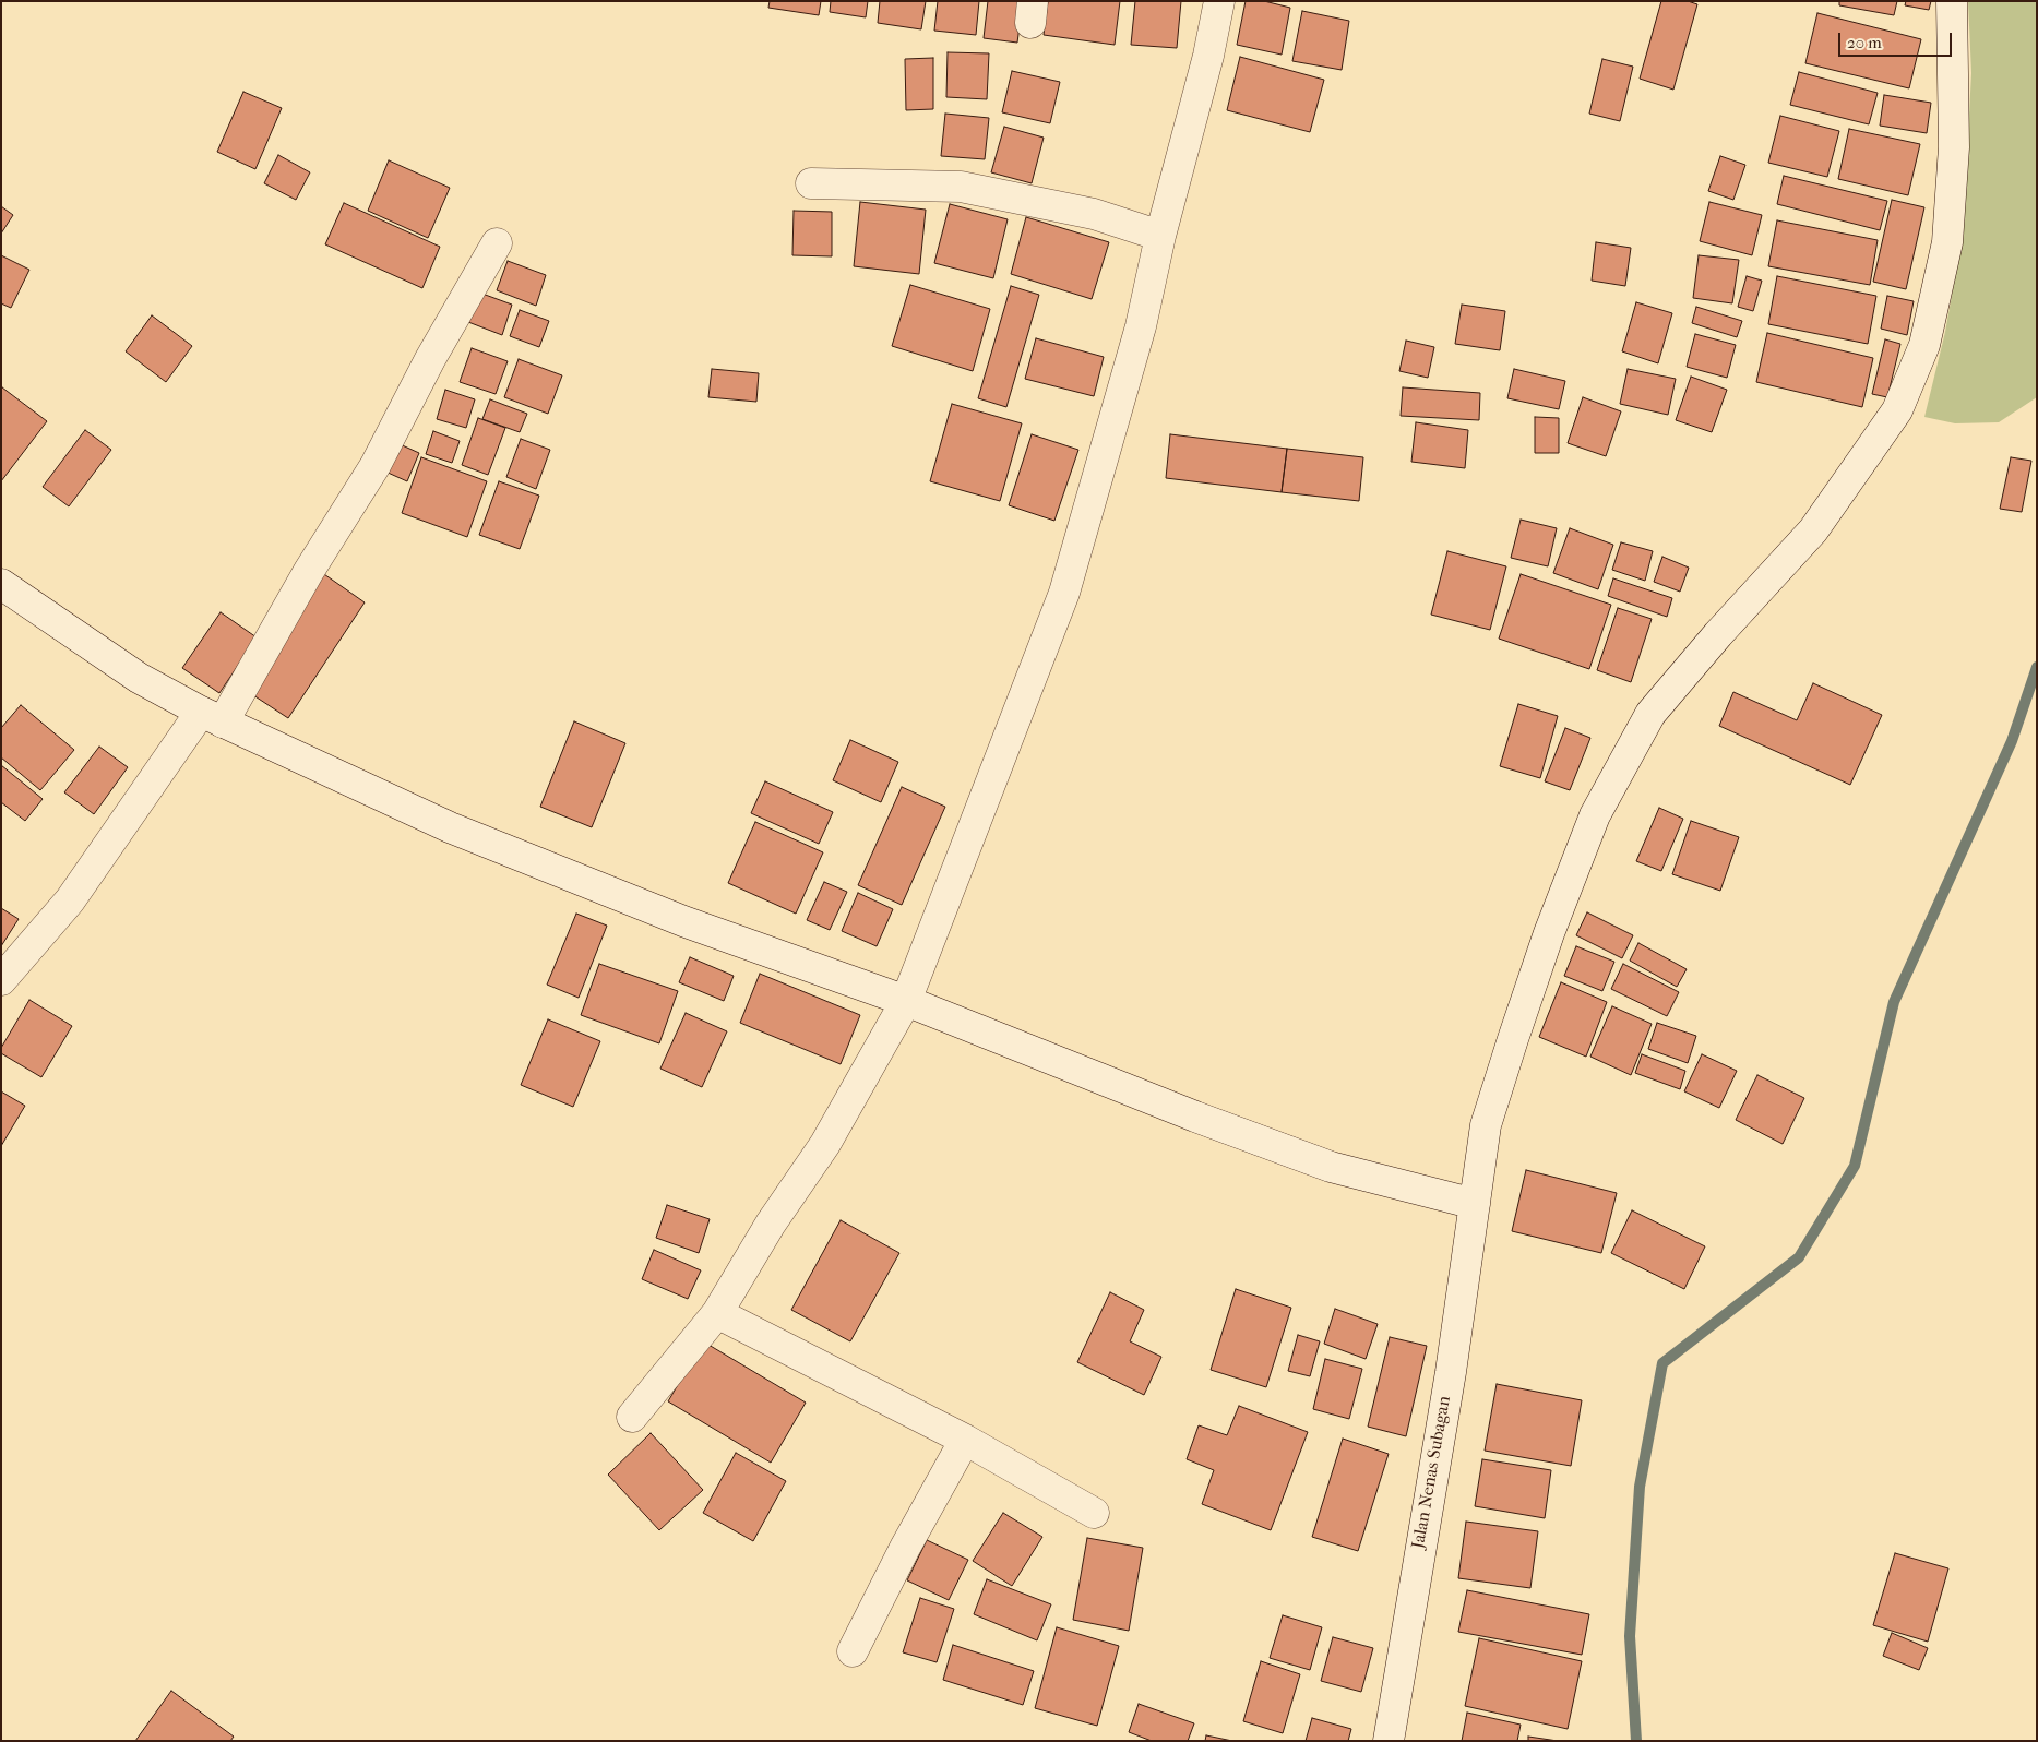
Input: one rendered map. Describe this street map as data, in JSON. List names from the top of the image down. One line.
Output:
{"streets":{"street":["Jalan Nenas Subagan"]},"scale_bar":"20 m"}
